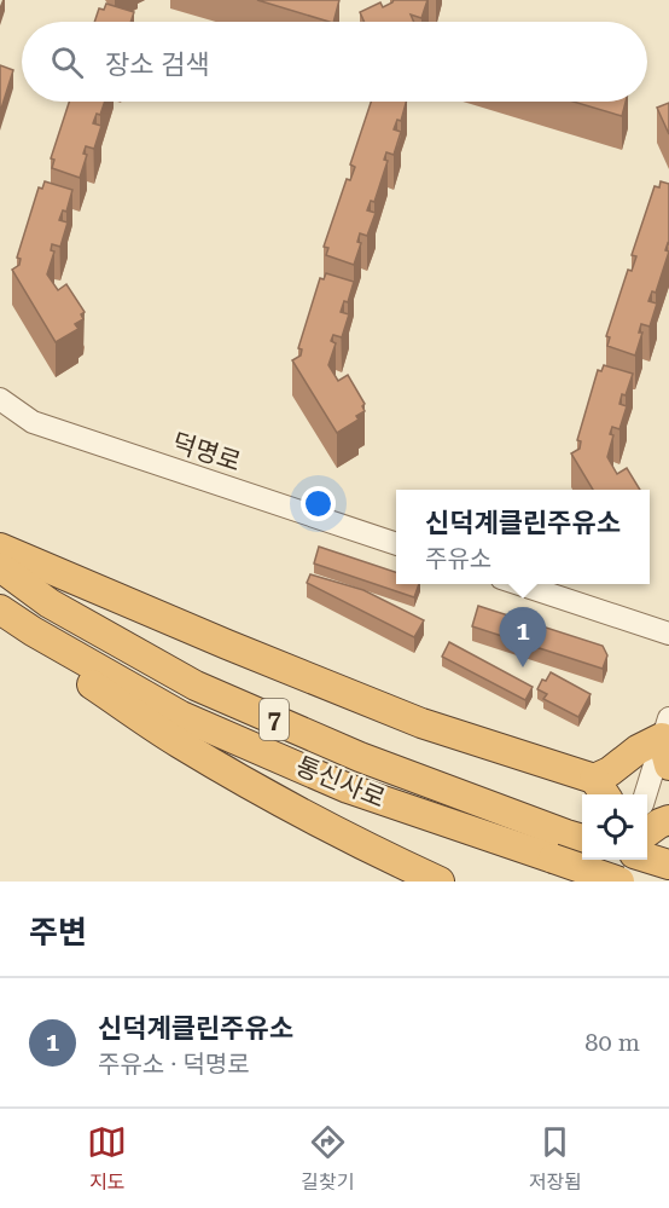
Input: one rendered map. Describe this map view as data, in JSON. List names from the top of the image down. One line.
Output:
{"streets":{"highway":["7","통신사로"],"street":["덕명로"]},"page":{"search":"장소 검색","popup":["신덕계클린주유소","주유소"],"pins":"1","heading":"주변","list":[{"mark":"1","name":"신덕계클린주유소","note":"주유소 · 덕명로","value":"80 m"}],"nav":["지도","길찾기","저장됨"]}}
